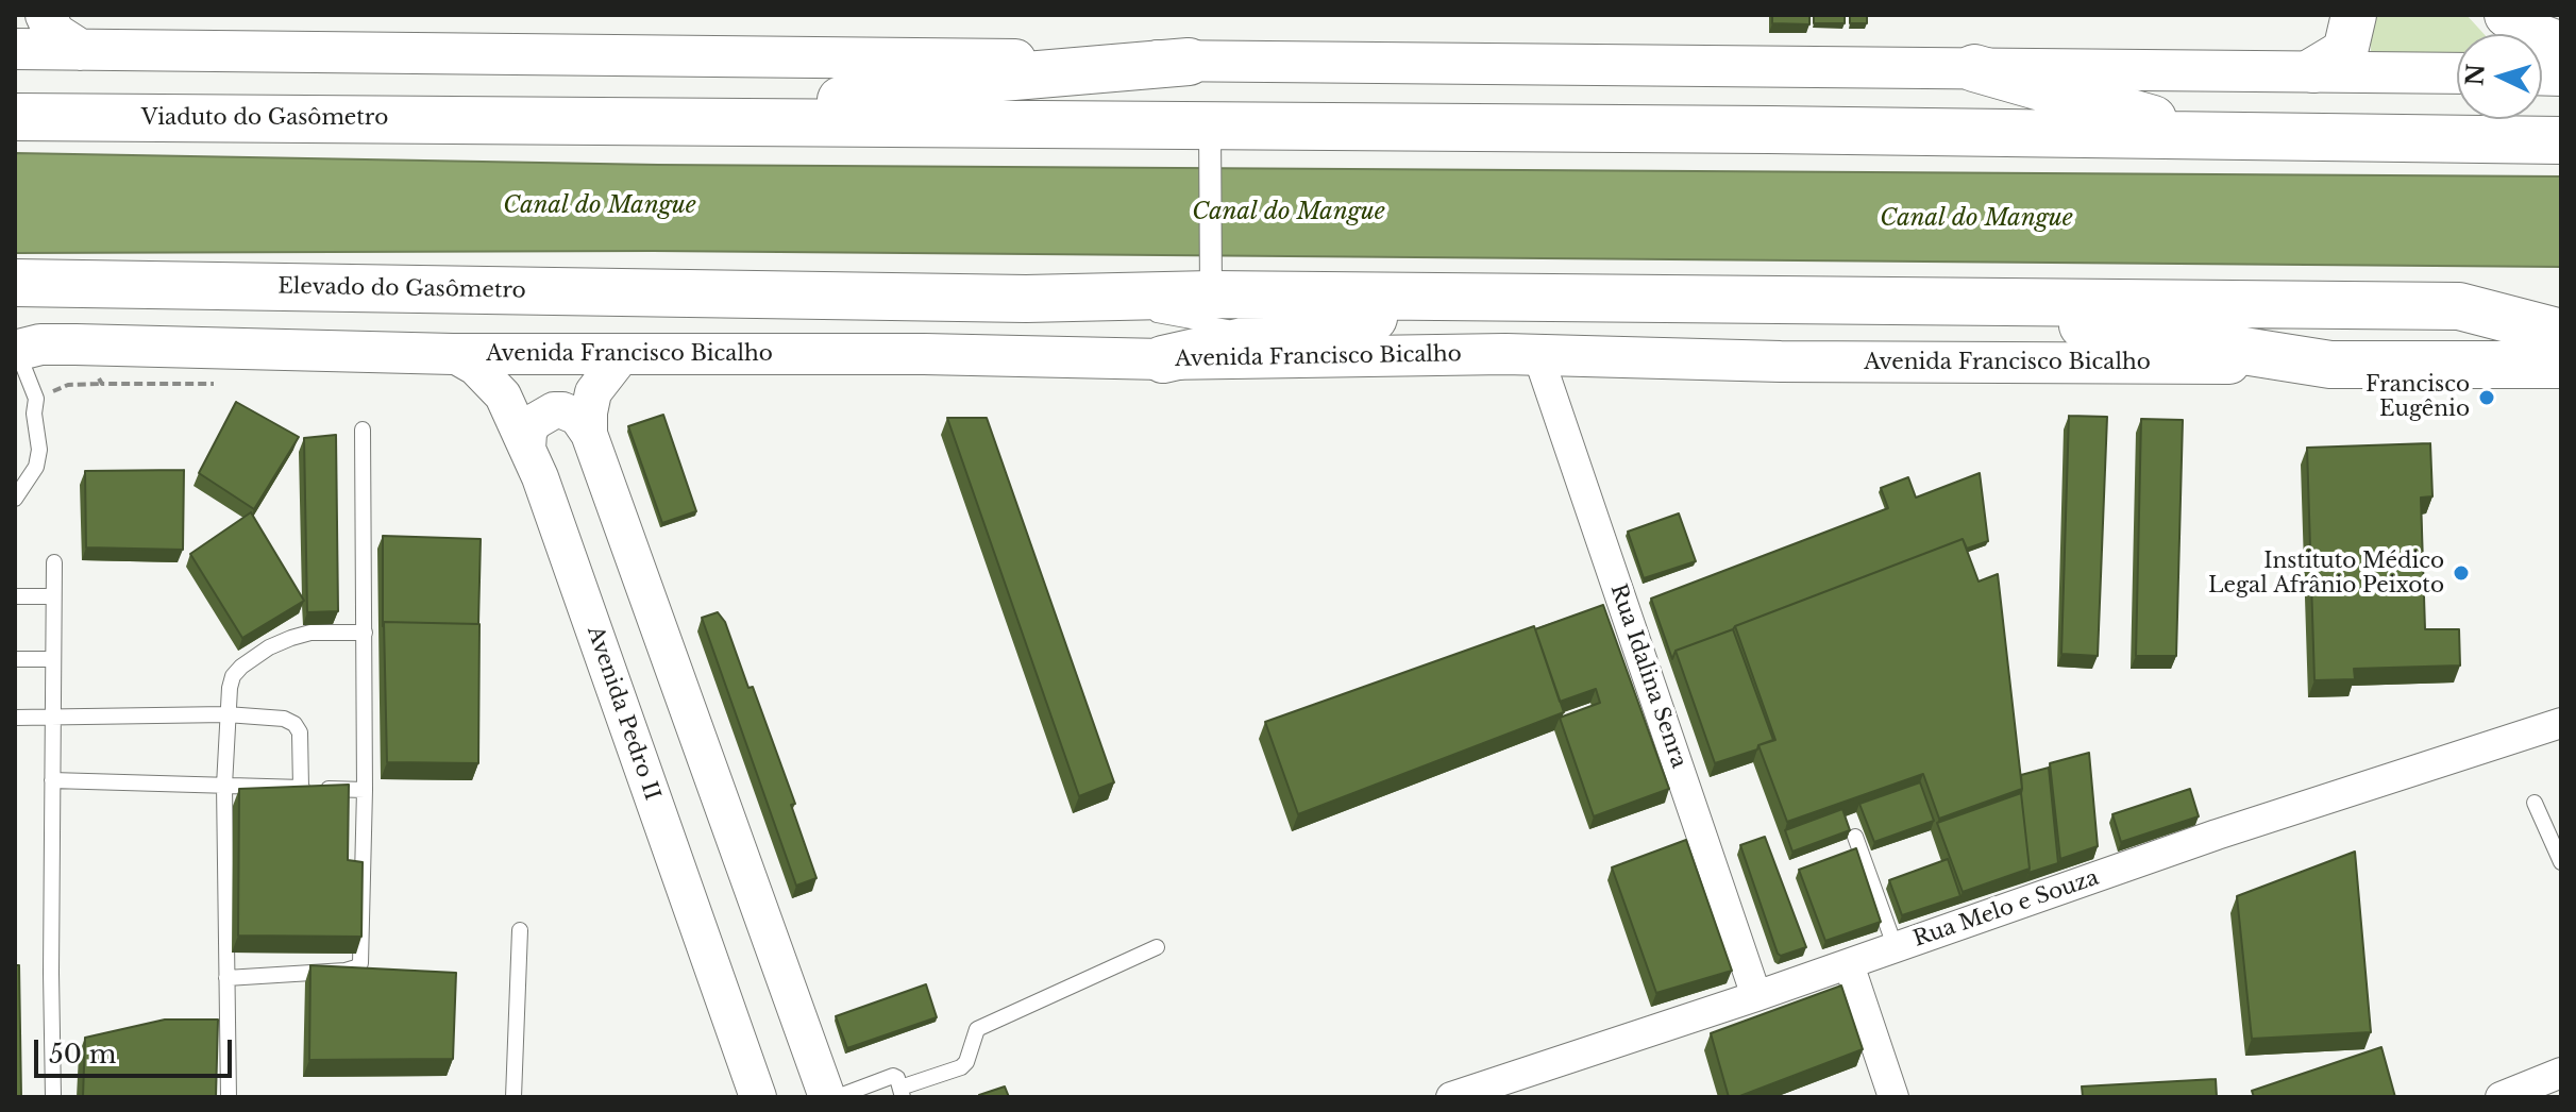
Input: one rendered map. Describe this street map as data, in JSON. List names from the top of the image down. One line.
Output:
{"streets":{"highway":["Viaduto do Gasômetro","Elevado do Gasômetro","Avenida Francisco Bicalho"],"street":["Rua Idalina Senra","Avenida Pedro II","Rua Melo e Souza"]},"crossings":[["Avenida Francisco Bicalho","Rua Idalina Senra"],["Avenida Francisco Bicalho","Avenida Pedro II"],["Rua Idalina Senra","Rua Melo e Souza"]],"water":["Canal do Mangue"],"places":["Francisco Eugênio","Instituto Médico Legal Afrânio Peixoto"],"scale_bar":"50 m","north":"left"}
